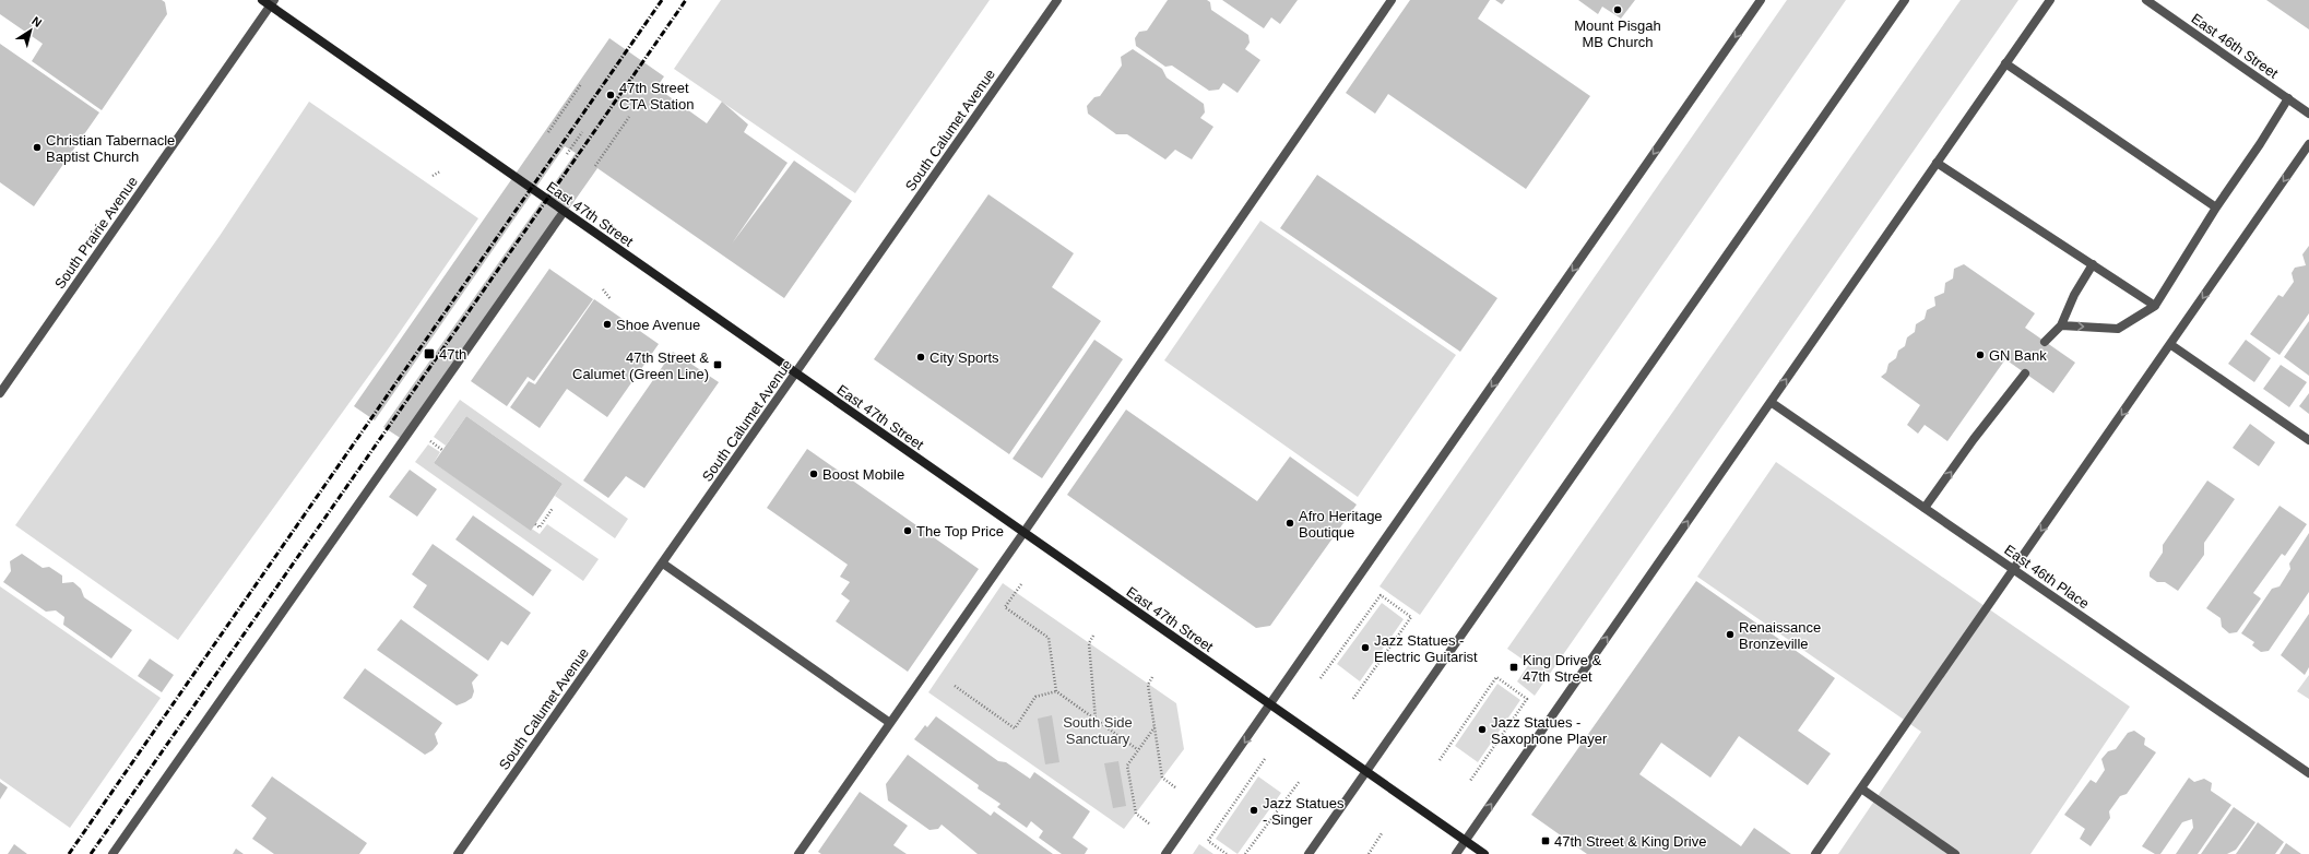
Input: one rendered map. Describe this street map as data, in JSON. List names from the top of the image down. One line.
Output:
{"streets":{"main road":["East 47th Street"],"street":["East 46th Street","South Calumet Avenue","South Prairie Avenue","East 46th Place"]},"crossings":[["South Calumet Avenue","East 47th Street"],["East 47th Street","South Prairie Avenue"]],"parks":["South Side Sanctuary"],"places":{"other":["Mount Pisgah MB Church","47th Street CTA Station","Christian Tabernacle Baptist Church","Shoe Avenue","GN Bank","City Sports","Boost Mobile","Afro Heritage Boutique","The Top Price","Renaissance Bronzeville","Jazz Statues - Electric Guitarist","Jazz Statues - Saxophone Player","Jazz Statues - Singer"],"transit":["47th","47th Street & Calumet (Green Line)","King Drive & 47th Street","47th Street & King Drive"]},"north":"top right"}
